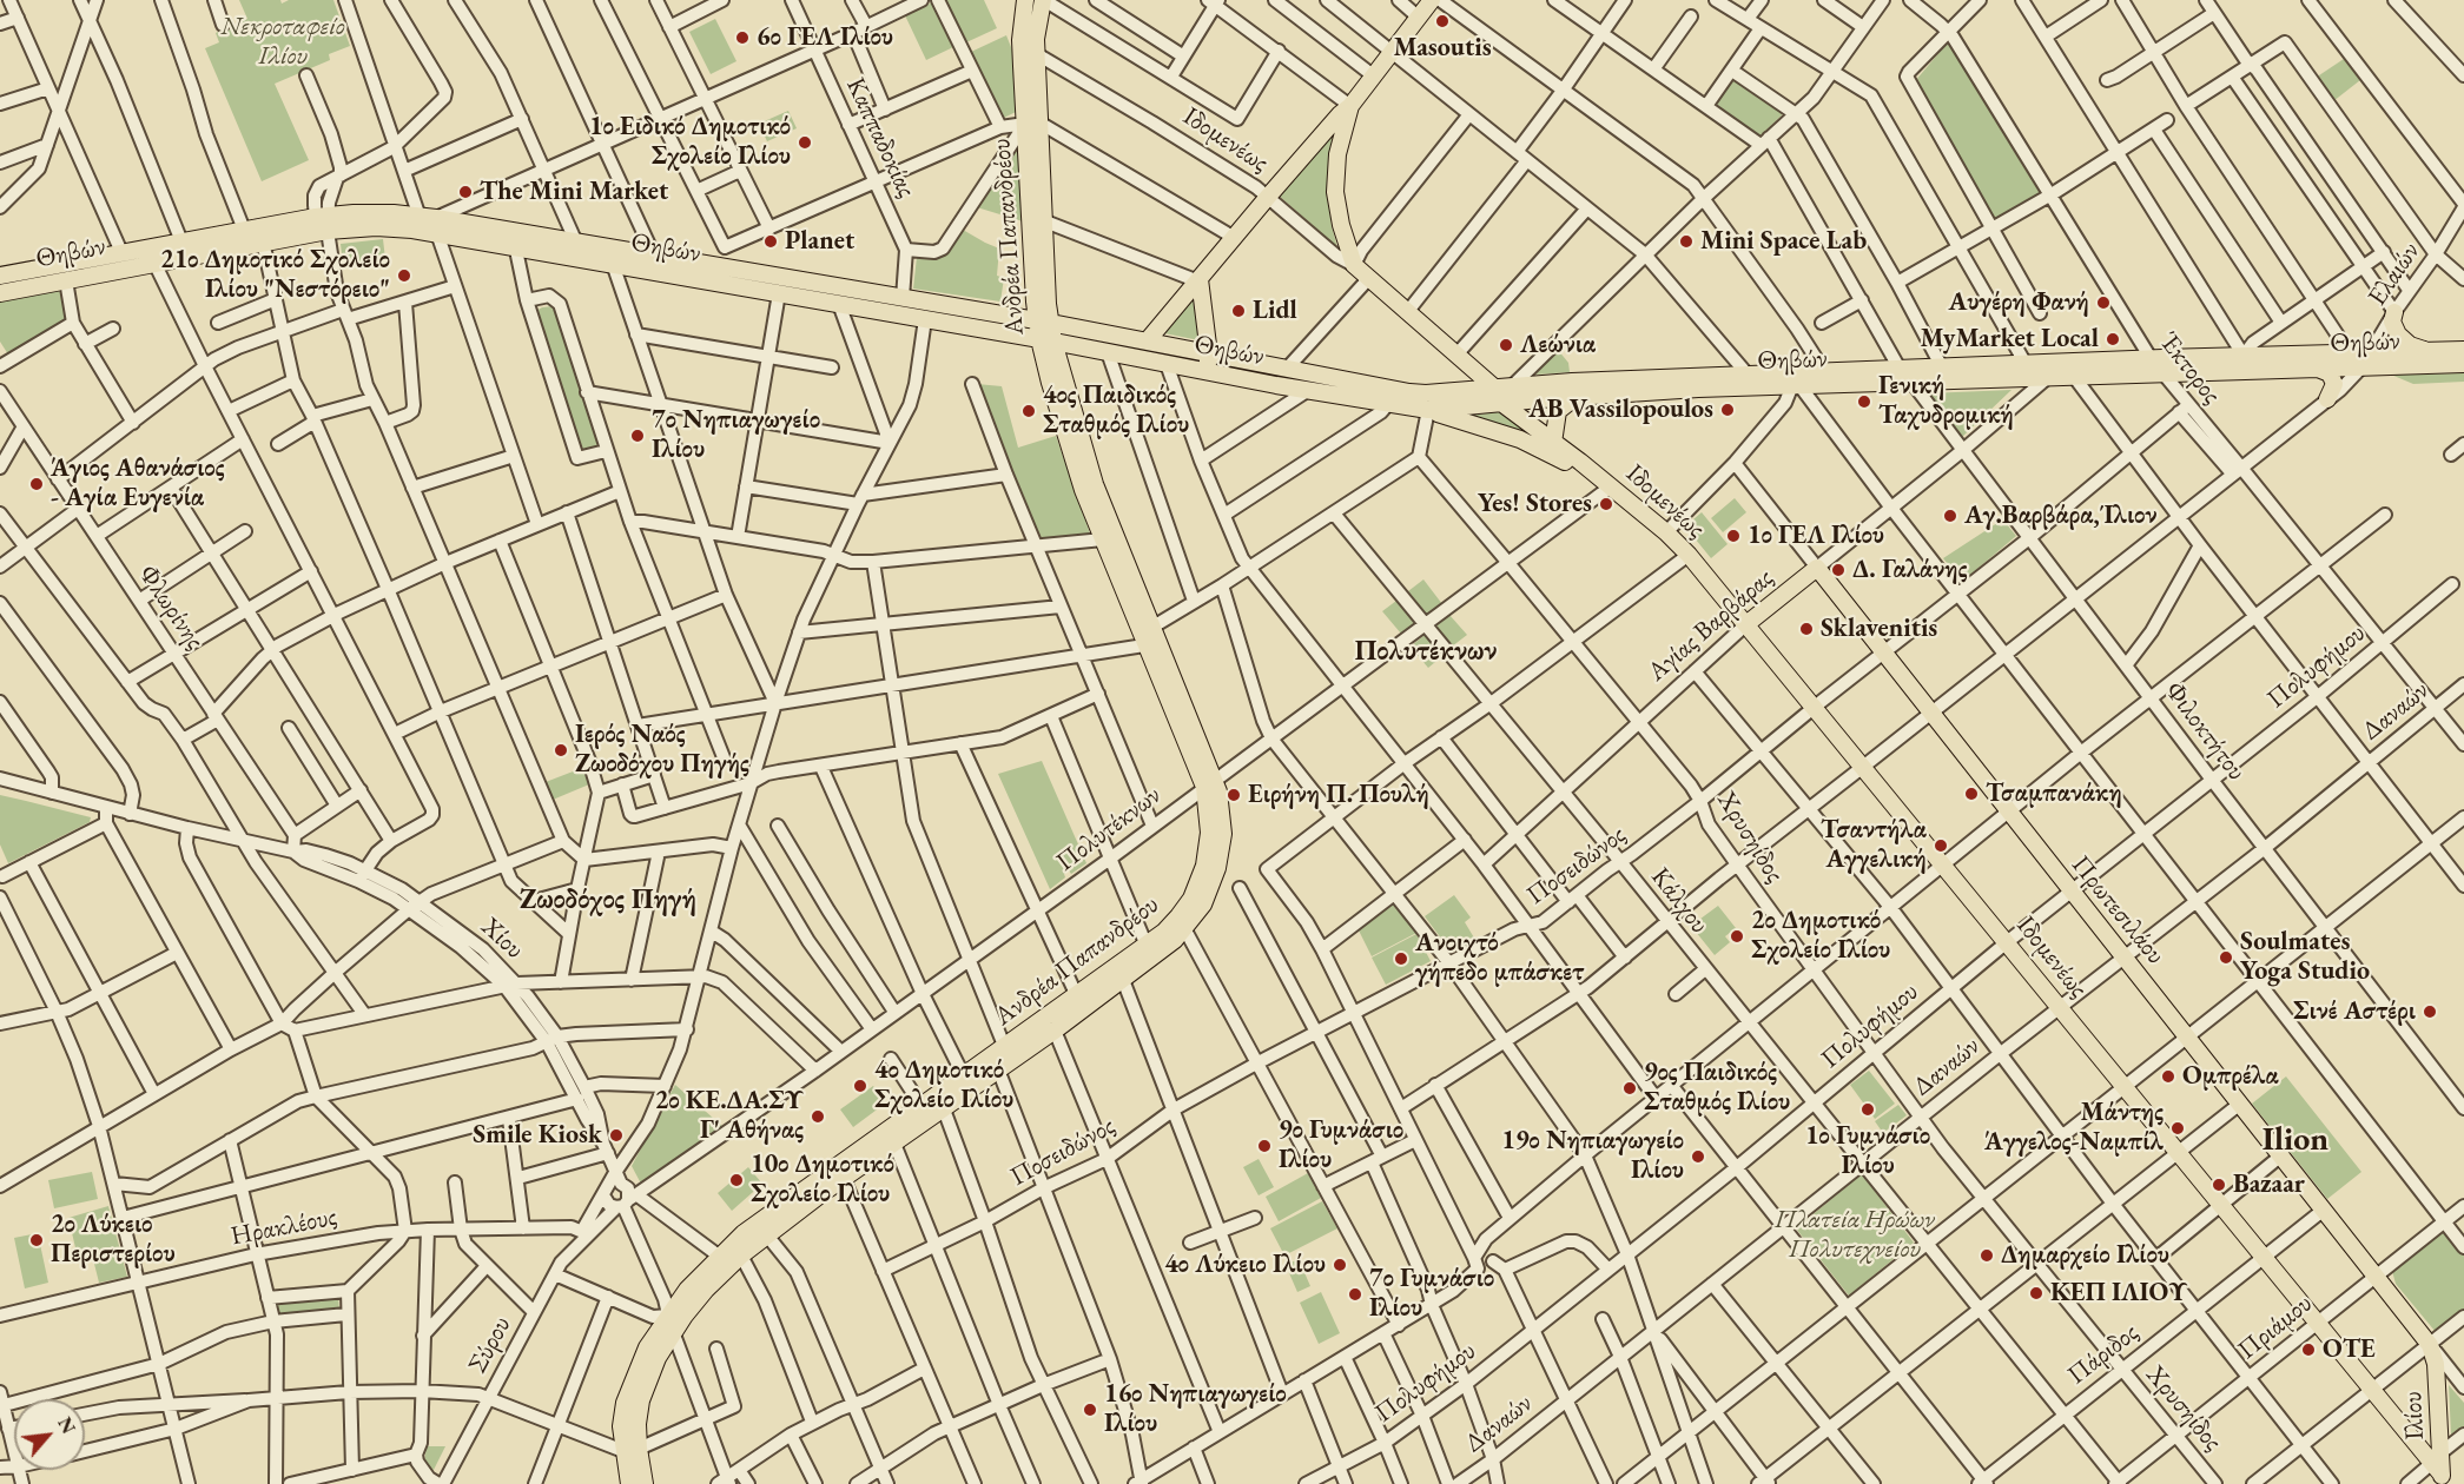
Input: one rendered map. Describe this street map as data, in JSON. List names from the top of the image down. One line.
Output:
{"streets":{"main road":["Ιδομενέως","Ανδρέα Παπανδρέου","Θηβών","Αγίας Βαρβάρας","Πρωτεσιλάου","Ιλίου"],"street":["Καππαδοκίας","Ελαιών","Έκτορος","Φλωρίνης","Πολυφήμου","Δαναών","Φιλοκτήτου","Πολυτέκνων","Χρυσηίδος","Ποσειδώνος","Κάλχου","Χίου","Ηρακλέους","Πριάμου","Σύρου","Πάριδος"]},"crossings":[["Καππαδοκίας","Θηβών"],["Ιδομενέως","Ανδρέα Παπανδρέου"],["Ιδομενέως","Θηβών"],["Ιδομενέως","Ελαιών"],["Ιδομενέως","Αγίας Βαρβάρας"],["Ιδομενέως","Πολυφήμου"],["Ιδομενέως","Δαναών"],["Ιδομενέως","Πολυτέκνων"],["Ιδομενέως","Ποσειδώνος"],["Ιδομενέως","Πριάμου"],["Ιδομενέως","Πάριδος"],["Ιδομενέως","Ιλίου"],["Ανδρέα Παπανδρέου","Θηβών"],["Ανδρέα Παπανδρέου","Πολυτέκνων"],["Ανδρέα Παπανδρέου","Χίου"],["Θηβών","Ελαιών"],["Θηβών","Έκτορος"],["Θηβών","Αγίας Βαρβάρας"],["Θηβών","Φιλοκτήτου"],["Θηβών","Σύρου"],["Ελαιών","Έκτορος"],["Ελαιών","Φιλοκτήτου"],["Ελαιών","Χρυσηίδος"],["Ελαιών","Κάλχου"],["Ελαιών","Πρωτεσιλάου"],["Έκτορος","Πολυφήμου"],["Έκτορος","Δαναών"],["Έκτορος","Ποσειδώνος"],["Αγίας Βαρβάρας","Φιλοκτήτου"],["Αγίας Βαρβάρας","Χρυσηίδος"],["Αγίας Βαρβάρας","Κάλχου"],["Αγίας Βαρβάρας","Πρωτεσιλάου"],["Πολυφήμου","Φιλοκτήτου"],["Πολυφήμου","Χρυσηίδος"],["Πολυφήμου","Κάλχου"],["Πολυφήμου","Πρωτεσιλάου"],["Δαναών","Φιλοκτήτου"],["Δαναών","Χρυσηίδος"],["Δαναών","Κάλχου"],["Δαναών","Πρωτεσιλάου"],["Φιλοκτήτου","Ποσειδώνος"],["Πολυτέκνων","Χρυσηίδος"],["Πολυτέκνων","Κάλχου"],["Πολυτέκνων","Χίου"],["Πολυτέκνων","Σύρου"],["Χρυσηίδος","Ποσειδώνος"],["Χρυσηίδος","Πριάμου"],["Χρυσηίδος","Πάριδος"],["Ποσειδώνος","Κάλχου"],["Ποσειδώνος","Πρωτεσιλάου"],["Κάλχου","Πριάμου"],["Κάλχου","Πάριδος"],["Πρωτεσιλάου","Πριάμου"],["Πρωτεσιλάου","Πάριδος"],["Πρωτεσιλάου","Ιλίου"],["Χίου","Σύρου"],["Ηρακλέους","Σύρου"]],"districts":["Πολυτέκνων","Ζωοδόχος Πηγή","Ilion"],"parks":["Νεκροταφείο Ιλίου","Πλατεία Ηρώων Πολυτεχνείου"],"places":["Masoutis","6ο ΓΕΛ Ιλίου","1ο Ειδικό Δημοτικό Σχολείο Ιλίου","The Mini Market","Planet","Mini Space Lab","21ο Δημοτικό Σχολείο Ιλίου \"Νεστόρειο\"","Αυγέρη Φανή","Lidl","MyMarket Local","Λεώνια","Γενική Ταχυδρομική","AB Vassilopoulos","4ος Παιδικός Σταθμός Ιλίου","7ο Νηπιαγωγείο Ιλίου","Άγιος Αθανάσιος - Αγία Ευγενία","Yes! Stores","Αγ.Βαρβάρα,Ίλιον","1ο ΓΕΛ Ιλίου","Δ. Γαλάνης","Sklavenitis","Ιερός Ναός Ζωοδόχου Πηγής","Τσαμπανάκη","Ειρήνη Π. Πουλή","Τσαντήλα Αγγελική","2ο Δημοτικό Σχολείο Ιλίου","Soulmates Yoga Studio","Ανοιχτό γήπεδο μπάσκετ","Σινέ Αστέρι","Ομπρέλα","4ο Δημοτικό Σχολείο Ιλίου","9ος Παιδικός Σταθμός Ιλίου","1ο Γυμνάσιο Ιλίου","2ο ΚΕ.ΔΑ.ΣΥ Γ' Αθήνας","Μάντης Άγγελος-Ναμπίλ","Smile Kiosk","9ο Γυμνάσιο Ιλίου","19ο Νηπιαγωγείο Ιλίου","10ο Δημοτικό Σχολείο Ιλίου","Bazaar","2ο Λύκειο Περιστερίου","Δημαρχείο Ιλίου","4ο Λύκειο Ιλίου","ΚΕΠ ΙΛΙΟΥ","7ο Γυμνάσιο Ιλίου","ΟΤΕ","16ο Νηπιαγωγείο Ιλίου"],"north":"top right"}
